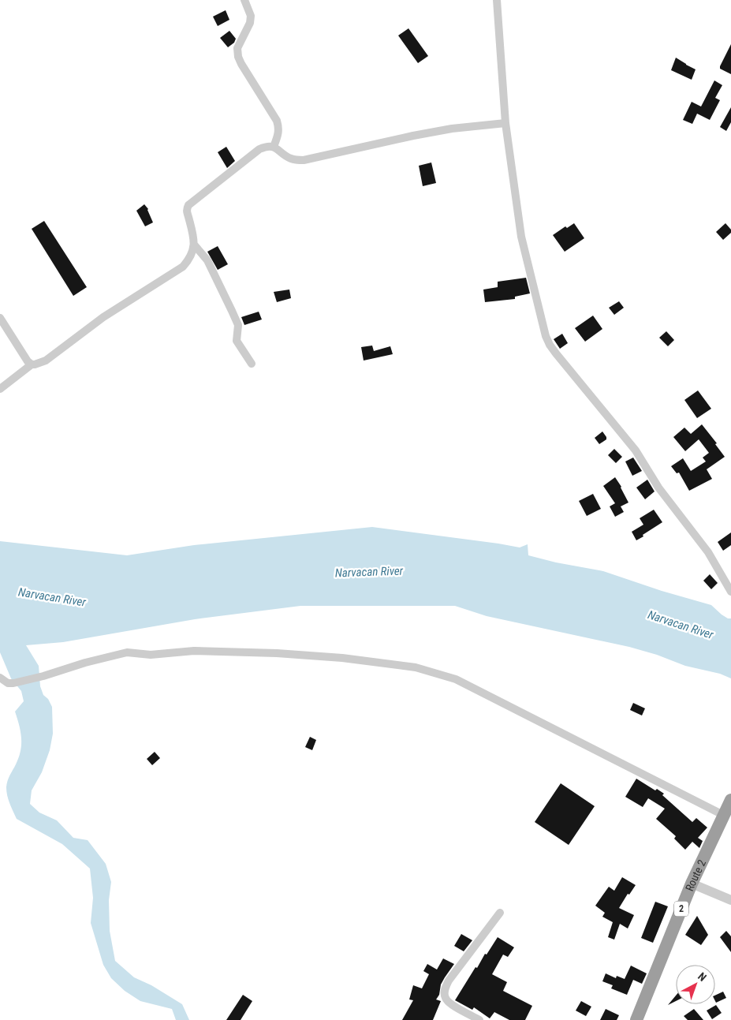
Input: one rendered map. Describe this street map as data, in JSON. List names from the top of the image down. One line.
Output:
{"streets":{"highway":["Route 2","2"]},"water":["Narvacan River"],"north":"top right"}
